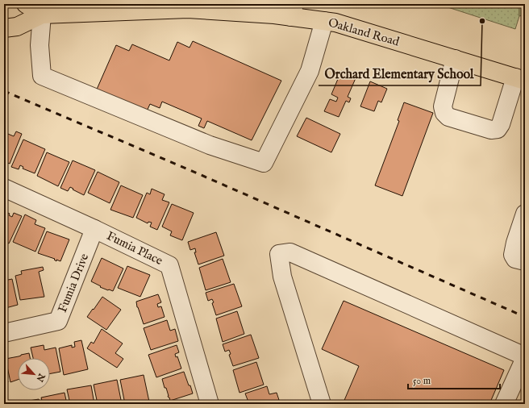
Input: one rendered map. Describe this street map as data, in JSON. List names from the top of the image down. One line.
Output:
{"streets":{"main road":["Oakland Road"],"street":["Fumia Place","Fumia Drive"]},"crossings":[["Fumia Place","Fumia Drive"]],"places":["Orchard Elementary School"],"scale_bar":"50 m","north":"bottom right"}
